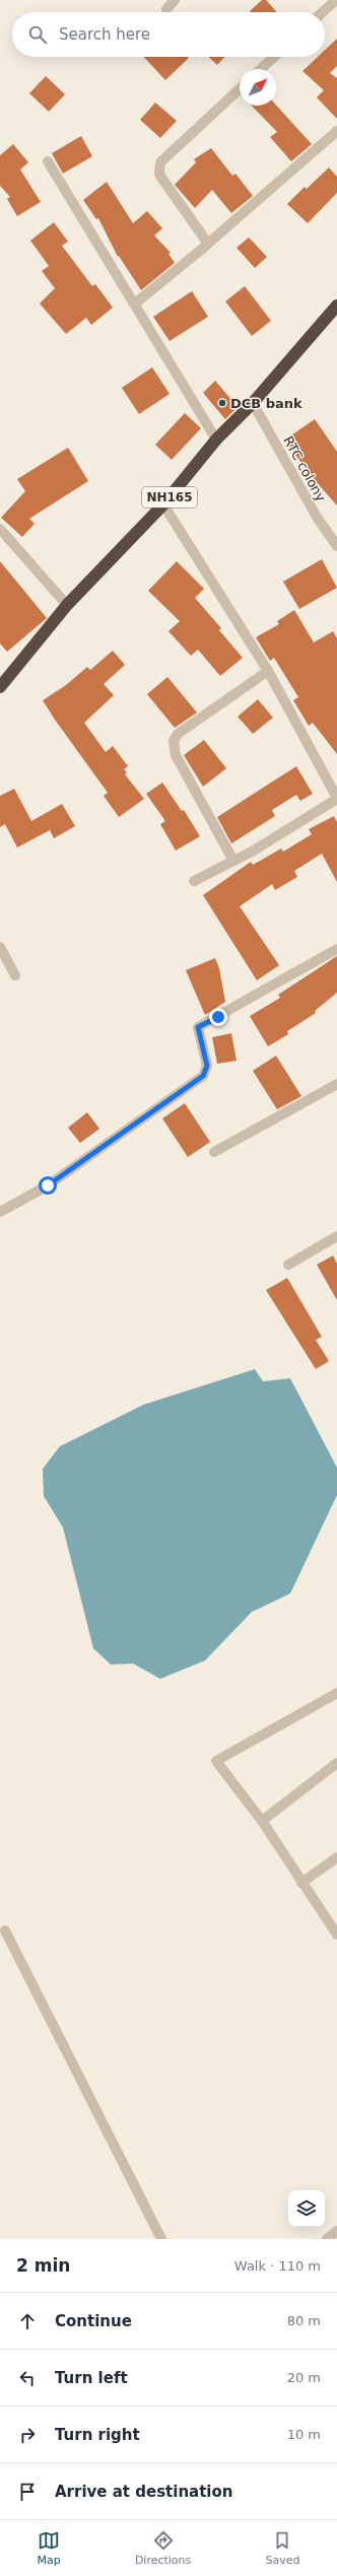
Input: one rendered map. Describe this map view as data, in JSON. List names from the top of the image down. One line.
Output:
{"streets":{"highway":["NH165"],"street":["RTC colony"]},"crossings":[["RTC colony","NH165"]],"places":["DCB bank"],"north":"top right","page":{"search":"Search here","heading":["2 min","Walk · 110 m"],"list":[["Continue","80 m"],["Turn left","20 m"],["Turn right","10 m"],"Arrive at destination"],"nav":["Map","Directions","Saved"]}}
